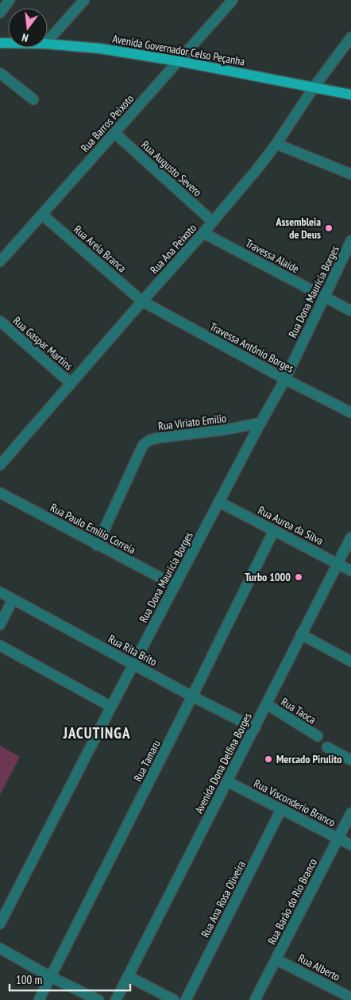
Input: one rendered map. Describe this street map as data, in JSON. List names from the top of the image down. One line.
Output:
{"streets":{"main road":["Avenida Governador Celso Peçanha"],"street":["Rua Barros Peixoto","Rua Augusto Severo","Rua Areia Branca","Rua Ana Peixoto","Travessa Alaíde","Rua Dona Maurícia Borges","Rua Gaspar Martins","Travessa Antônio Borges","Rua Viriato Emilio","Rua Aurea da Silva","Rua Paulo Emilio Correia","Rua Rita Brito","Rua Taoca","Rua Tamaru","Avenida Dona Delfina Borges","Rua Visconderio Branco","Rua Ana Rosa Oliveira","Rua Barão do Rio Branco","Rua Alberto"]},"crossings":[["Avenida Governador Celso Peçanha","Rua Barros Peixoto"],["Avenida Governador Celso Peçanha","Rua Ana Peixoto"],["Rua Barros Peixoto","Rua Augusto Severo"],["Rua Barros Peixoto","Rua Areia Branca"],["Rua Augusto Severo","Rua Ana Peixoto"],["Rua Areia Branca","Rua Ana Peixoto"],["Rua Areia Branca","Travessa Antônio Borges"],["Rua Ana Peixoto","Travessa Alaíde"],["Rua Ana Peixoto","Rua Gaspar Martins"],["Rua Ana Peixoto","Travessa Antônio Borges"],["Travessa Alaíde","Rua Dona Maurícia Borges"],["Rua Dona Maurícia Borges","Travessa Antônio Borges"],["Rua Dona Maurícia Borges","Rua Viriato Emilio"],["Rua Dona Maurícia Borges","Rua Aurea da Silva"],["Rua Dona Maurícia Borges","Rua Paulo Emilio Correia"],["Rua Dona Maurícia Borges","Rua Rita Brito"],["Rua Viriato Emilio","Rua Paulo Emilio Correia"],["Rua Aurea da Silva","Rua Tamaru"],["Rua Aurea da Silva","Avenida Dona Delfina Borges"],["Rua Rita Brito","Rua Tamaru"],["Rua Rita Brito","Avenida Dona Delfina Borges"],["Rua Taoca","Avenida Dona Delfina Borges"],["Avenida Dona Delfina Borges","Rua Visconderio Branco"],["Rua Visconderio Branco","Rua Ana Rosa Oliveira"],["Rua Visconderio Branco","Rua Barão do Rio Branco"],["Rua Barão do Rio Branco","Rua Alberto"]],"districts":["JACUTINGA"],"places":["Assembleia de Deus","Turbo 1000","Mercado Pirulito"],"scale_bar":"100 m","north":"bottom"}
